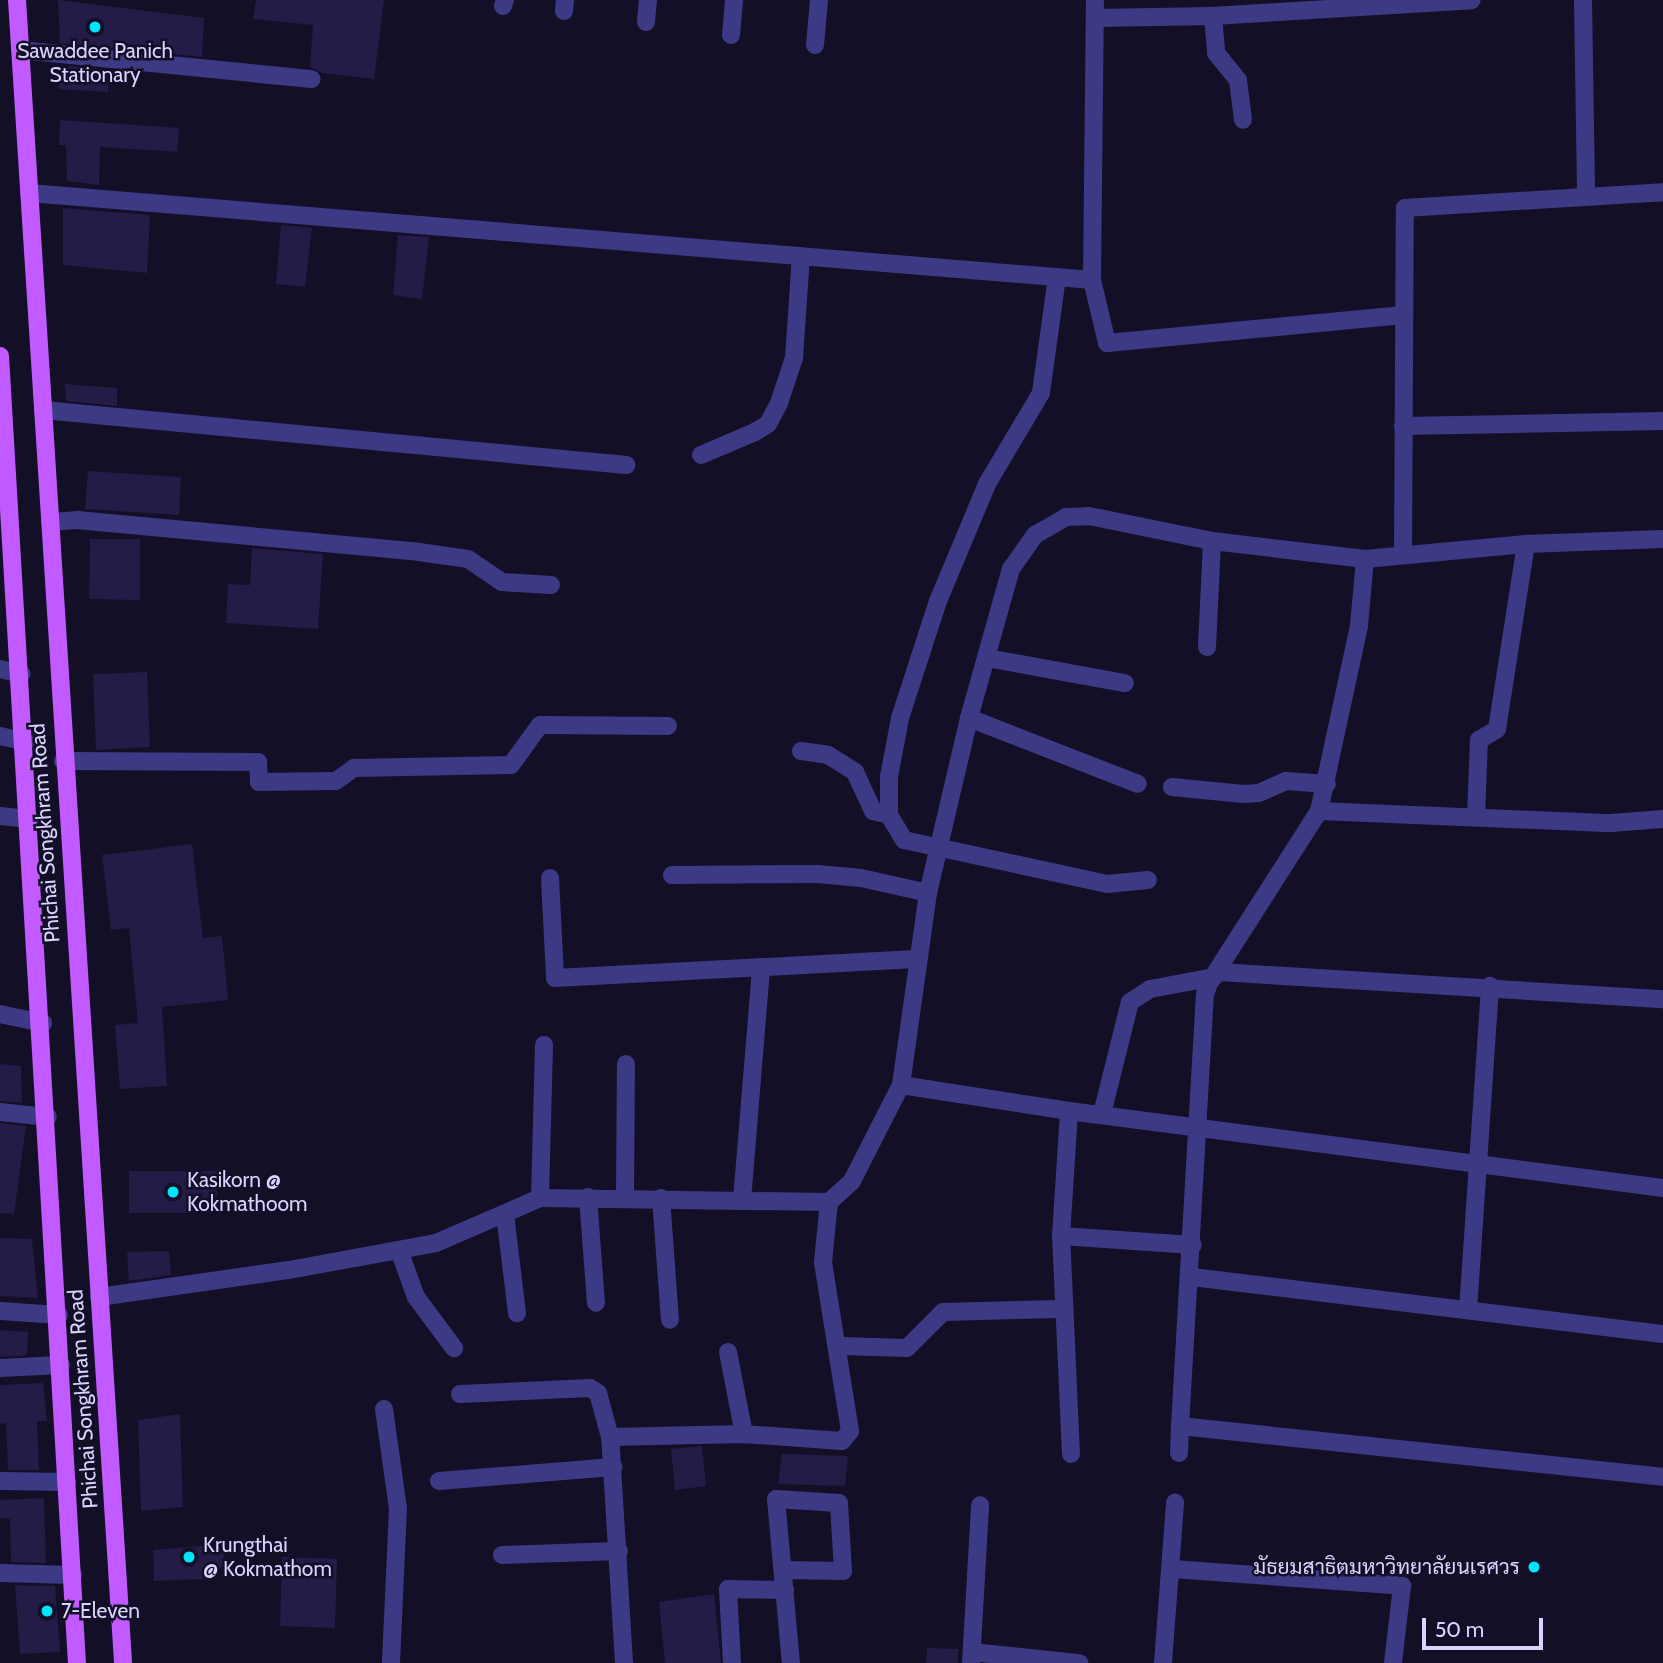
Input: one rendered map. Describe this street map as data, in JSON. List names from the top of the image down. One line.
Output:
{"streets":{"main road":["Phichai Songkhram Road"]},"places":["Sawaddee Panich Stationary","Kasikorn @ Kokmathoom","Krungthai @ Kokmathom","มัธยมสาธิตมหาวิทยาลัยนเรศวร","7-Eleven"],"scale_bar":"50 m"}
